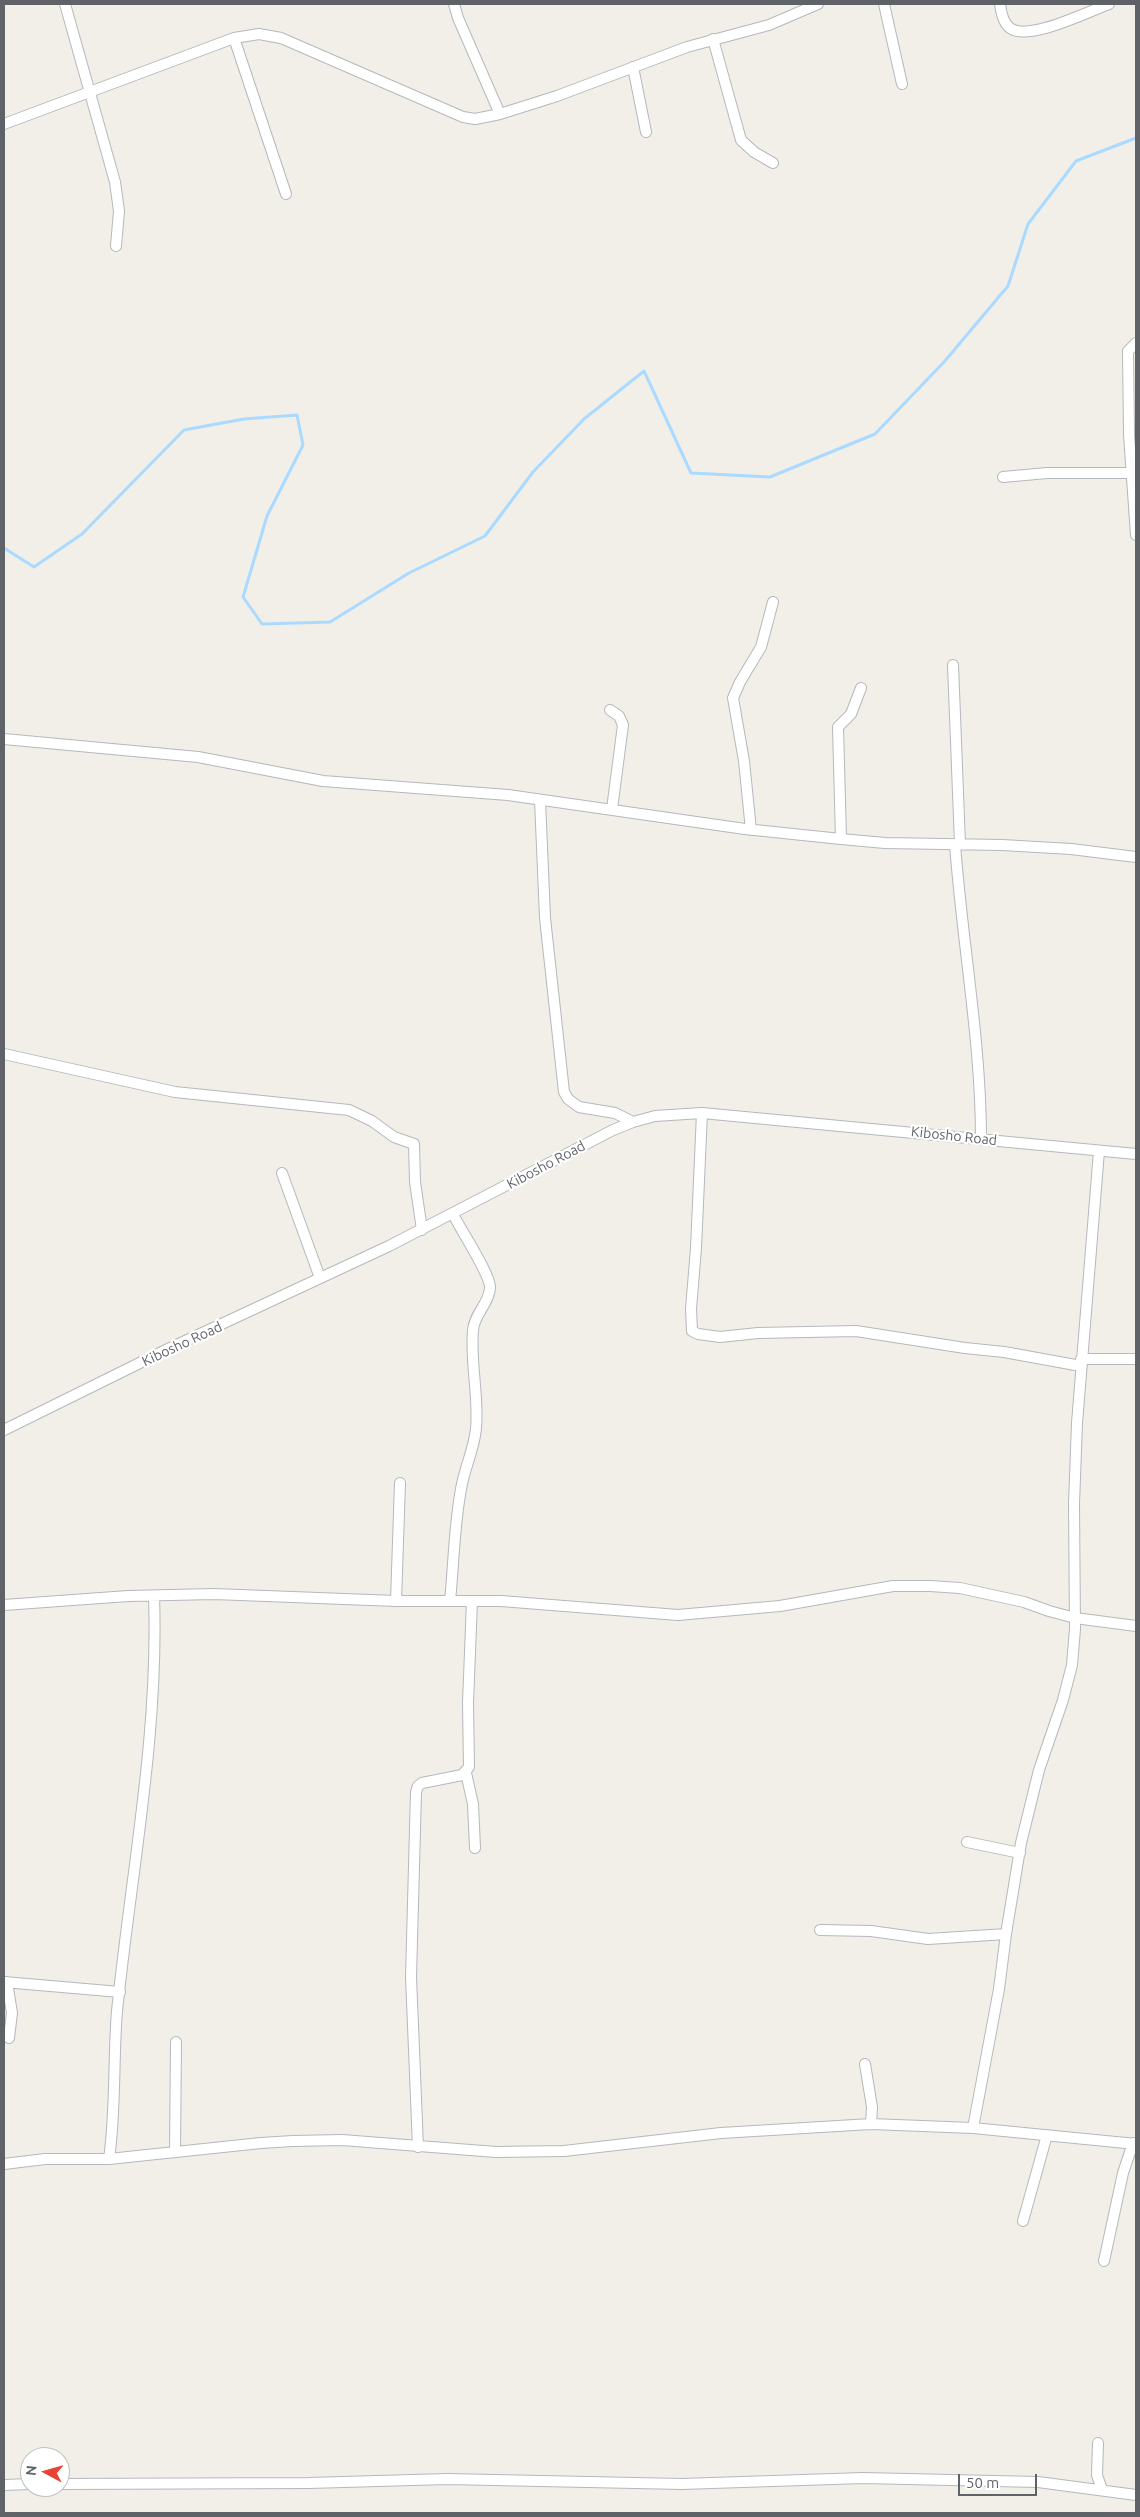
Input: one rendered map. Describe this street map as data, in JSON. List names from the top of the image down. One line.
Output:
{"streets":{"street":["Kibosho Road"]},"scale_bar":"50 m","north":"left"}
